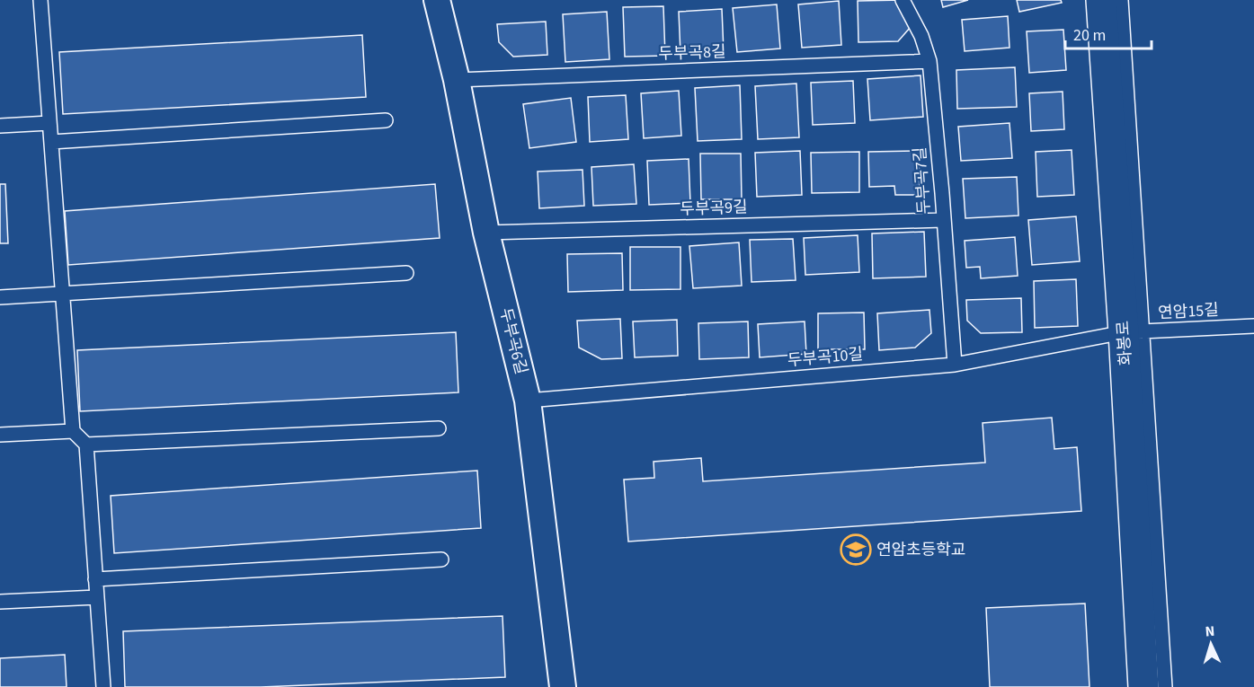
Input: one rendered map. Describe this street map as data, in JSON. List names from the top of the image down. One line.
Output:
{"streets":{"street":["두부곡6길","화봉로"],"lane":["두부곡8길","두부곡7길","두부곡9길","연암15길","두부곡10길"]},"crossings":[["두부곡8길","두부곡7길"],["두부곡8길","두부곡6길"],["두부곡7길","두부곡9길"],["두부곡7길","두부곡10길"],["두부곡9길","두부곡6길"],["연암15길","화봉로"],["연암15길","두부곡10길"],["두부곡6길","두부곡10길"],["화봉로","두부곡10길"]],"places":{"school or university":["연암초등학교"]},"scale_bar":"20 m","north":"top"}
